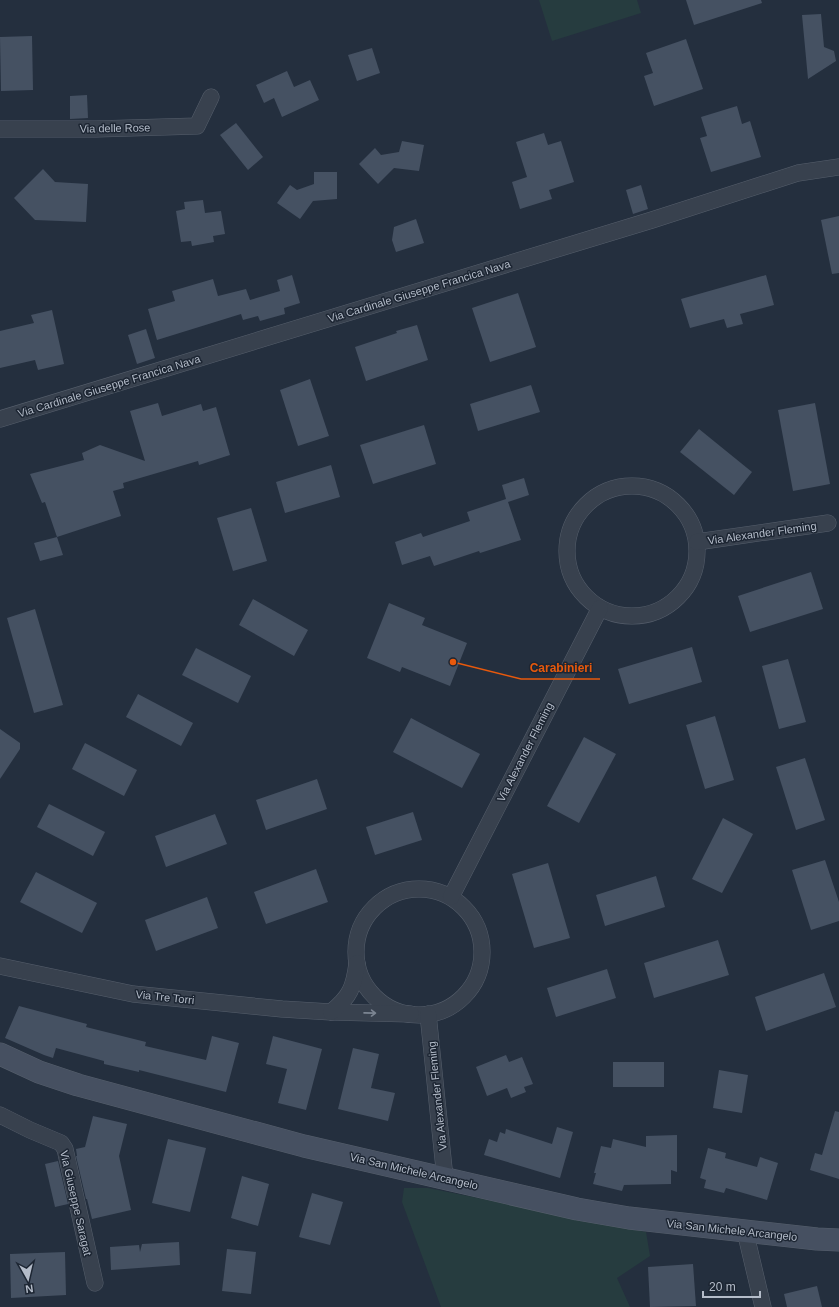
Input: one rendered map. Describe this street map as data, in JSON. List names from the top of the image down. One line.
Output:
{"streets":{"main road":["Via San Michele Arcangelo"],"street":["Via delle Rose","Via Cardinale Giuseppe Francica Nava","Via Alexander Fleming","Via Tre Torri","Via Giuseppe Saragat"]},"crossings":[["Via Alexander Fleming","Via Tre Torri"],["Via Alexander Fleming","Via San Michele Arcangelo"]],"places":["Carabinieri"],"scale_bar":"20 m","north":"bottom"}
